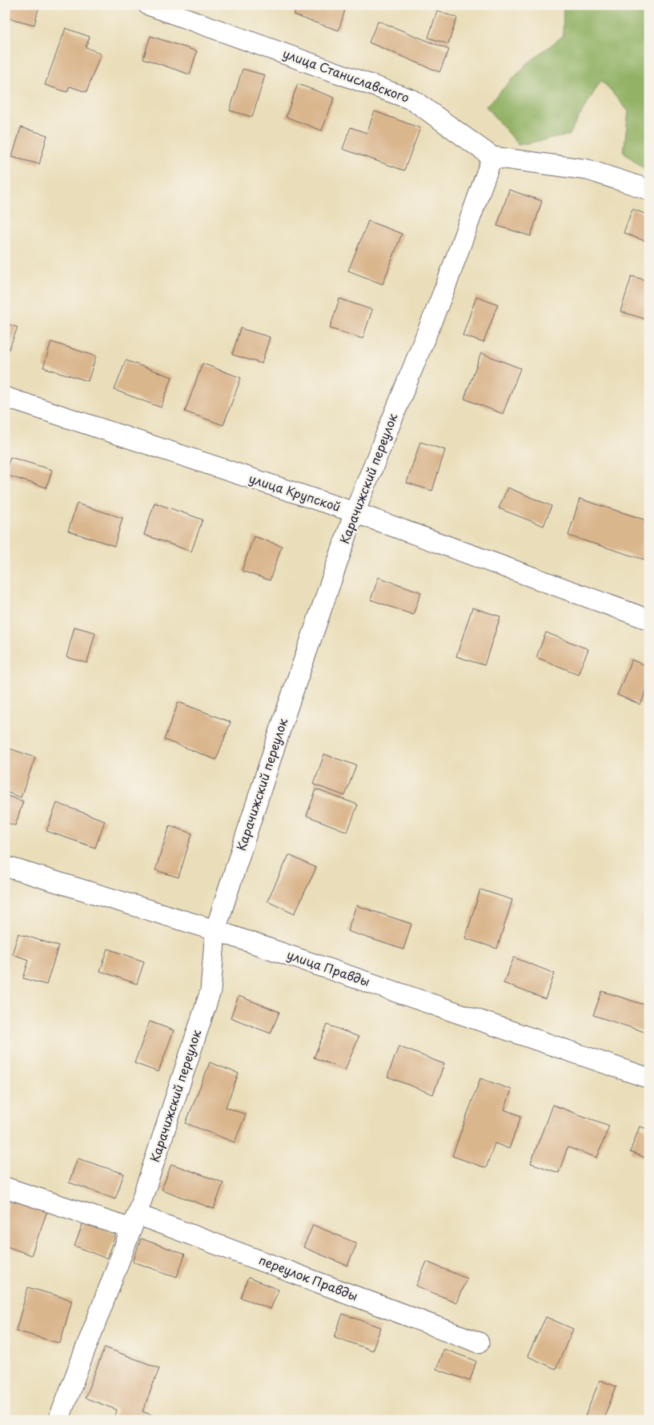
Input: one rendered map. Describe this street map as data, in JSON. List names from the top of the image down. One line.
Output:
{"streets":{"street":["улица Станиславского","Карачижский переулок","улица Крупской","улица Правды","переулок Правды"]},"crossings":[["улица Станиславского","Карачижский переулок"],["Карачижский переулок","улица Крупской"],["Карачижский переулок","улица Правды"],["Карачижский переулок","переулок Правды"]]}
